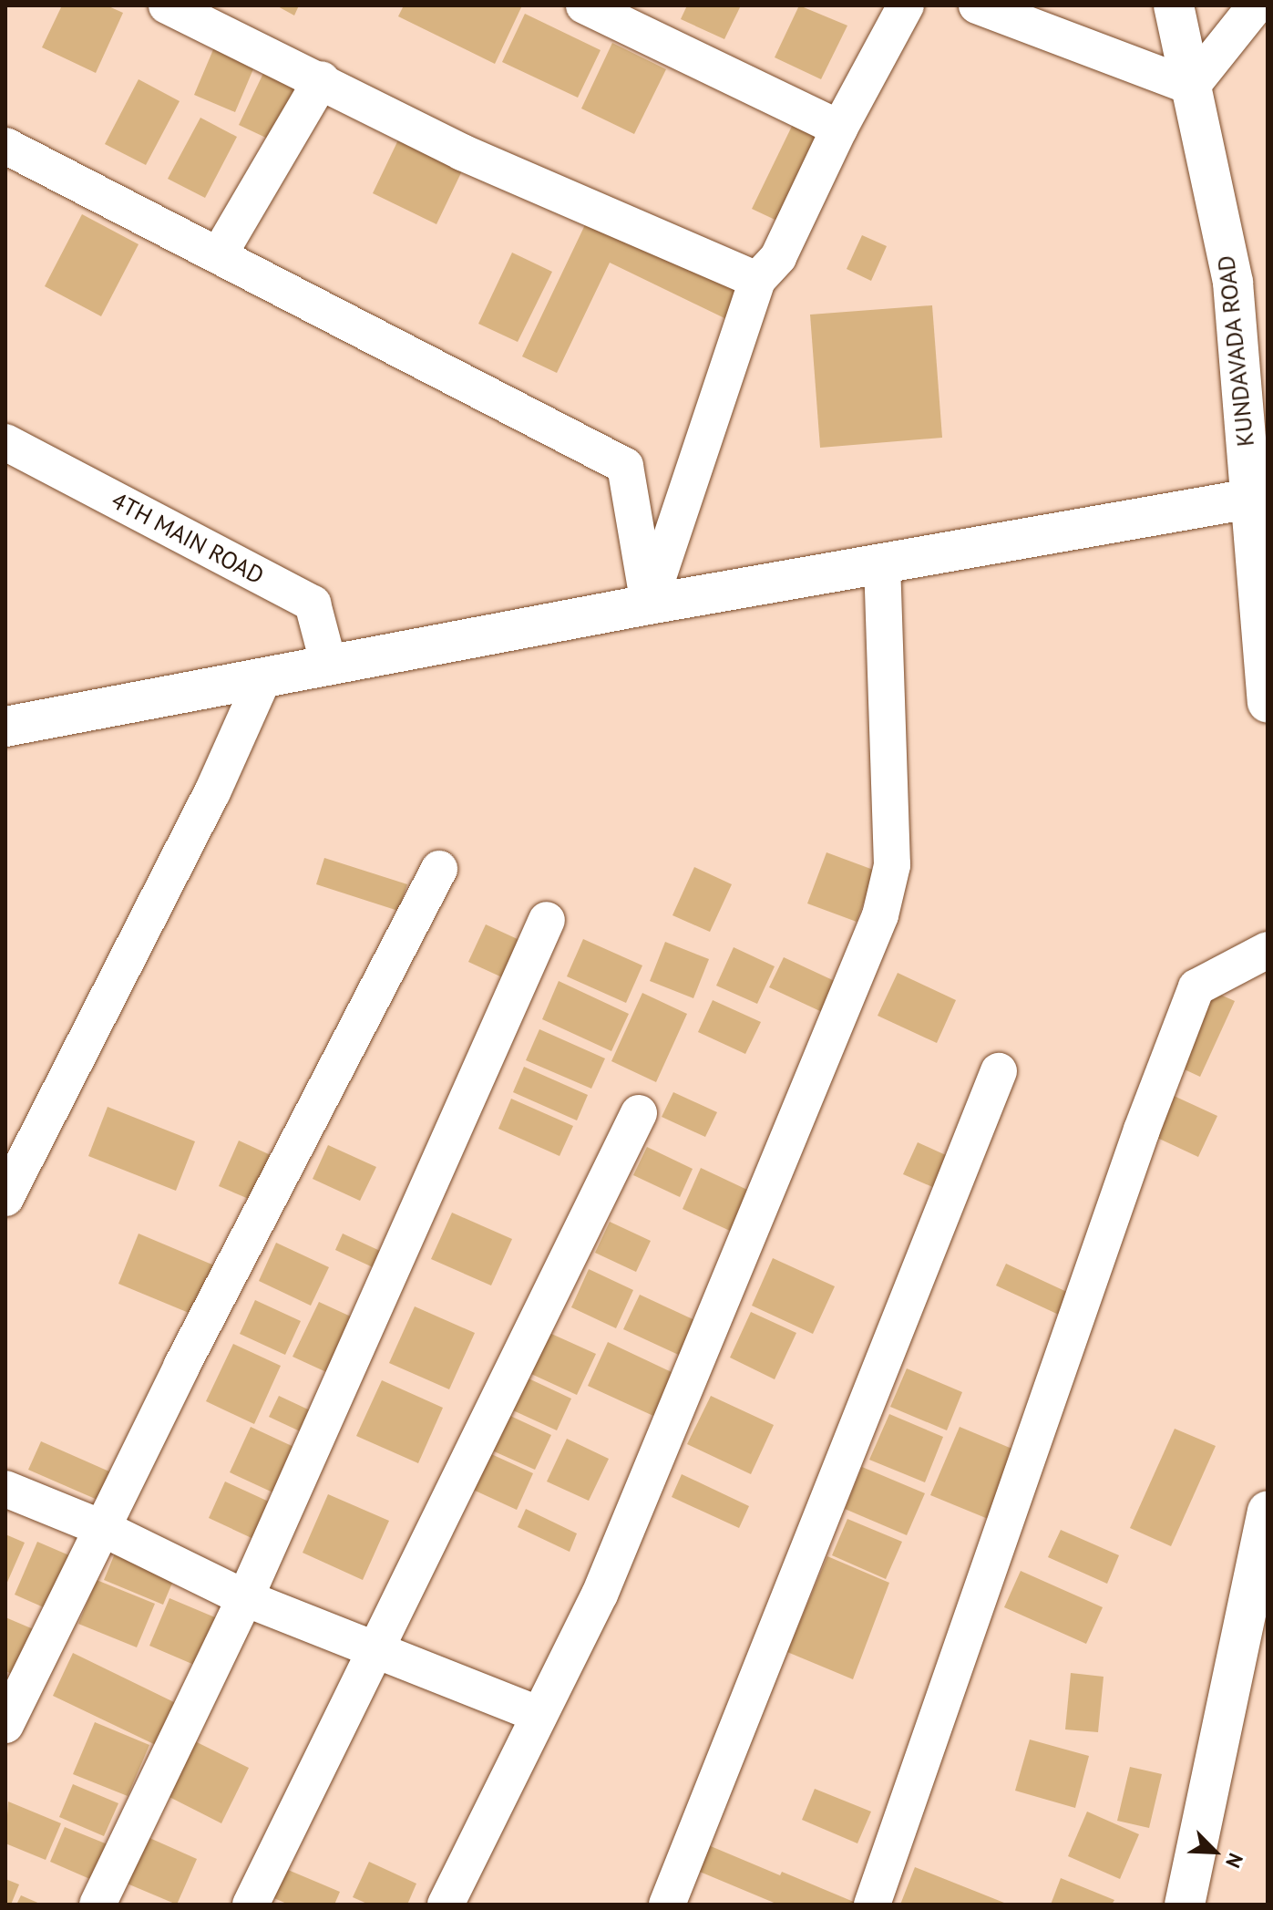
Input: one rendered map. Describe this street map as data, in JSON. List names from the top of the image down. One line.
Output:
{"streets":{"street":["KUNDAVADA ROAD","4TH MAIN ROAD"]},"north":"bottom right"}
